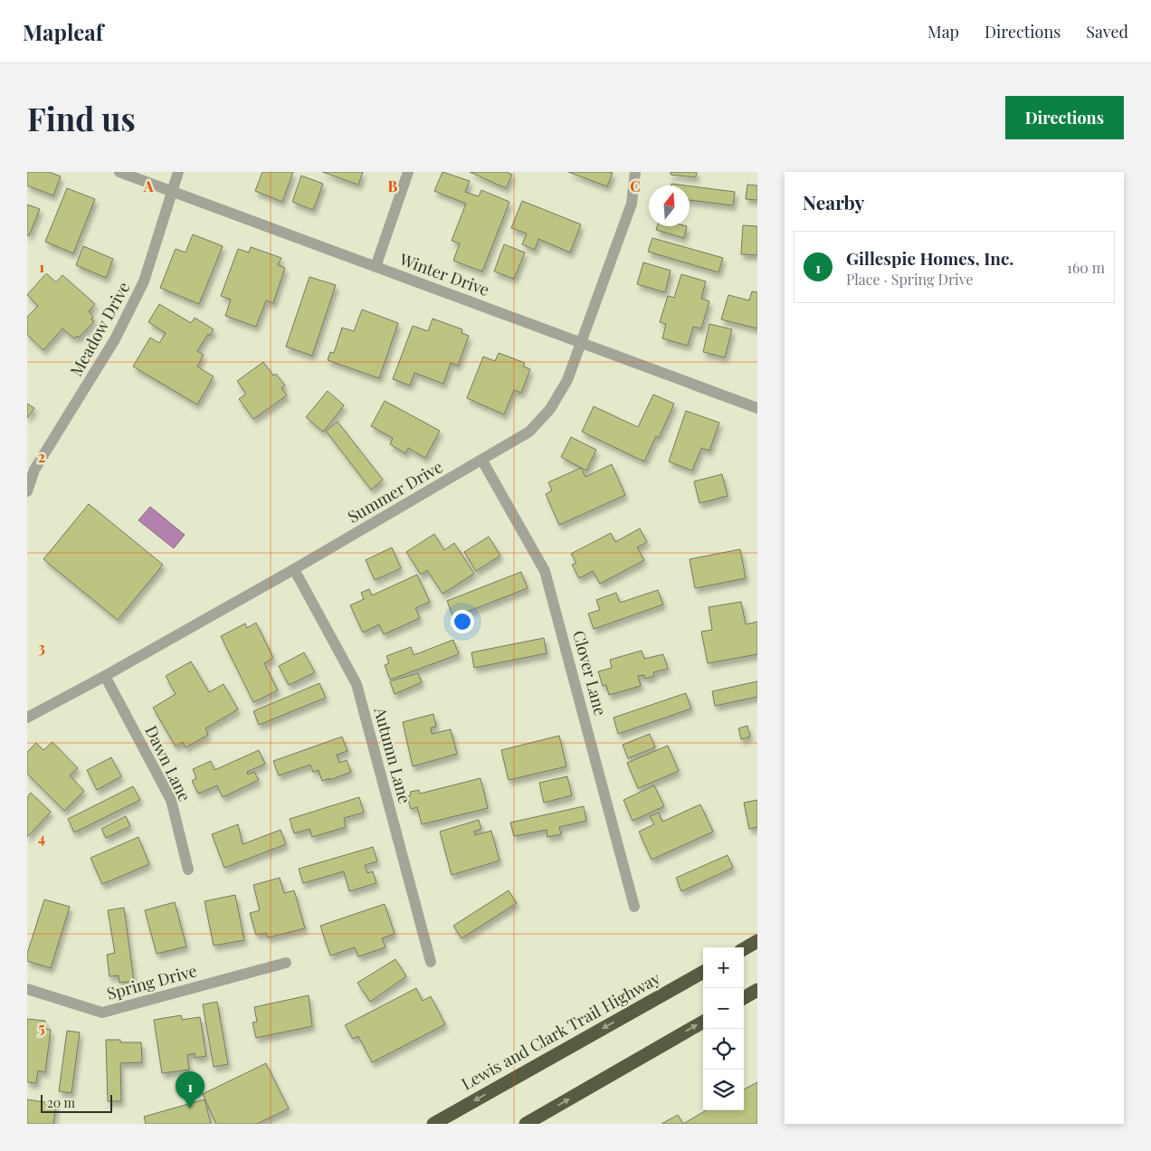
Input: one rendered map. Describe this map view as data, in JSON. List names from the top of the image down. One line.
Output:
{"streets":{"highway":["Lewis and Clark Trail Highway"],"street":["Winter Drive","Meadow Drive","Summer Drive","Clover Lane","Autumn Lane","Dawn Lane","Spring Drive"]},"crossings":[["Winter Drive","Meadow Drive"],["Winter Drive","Summer Drive"],["Summer Drive","Clover Lane"],["Summer Drive","Autumn Lane"],["Summer Drive","Dawn Lane"]],"scale_bar":"20 m","north":"top","page":{"header":"Mapleaf","nav":["Map","Directions","Saved"],"buttons":"Directions","title":"Find us","heading":"Nearby","list":[{"mark":"1","name":"Gillespie Homes, Inc.","note":"Place · Spring Drive","value":"160 m"}],"map_buttons":["+","−"],"pins":"1","scale":"20 m"},"grid":{"columns":["A","B","C"],"rows":["1","2","3","4","5"]}}
